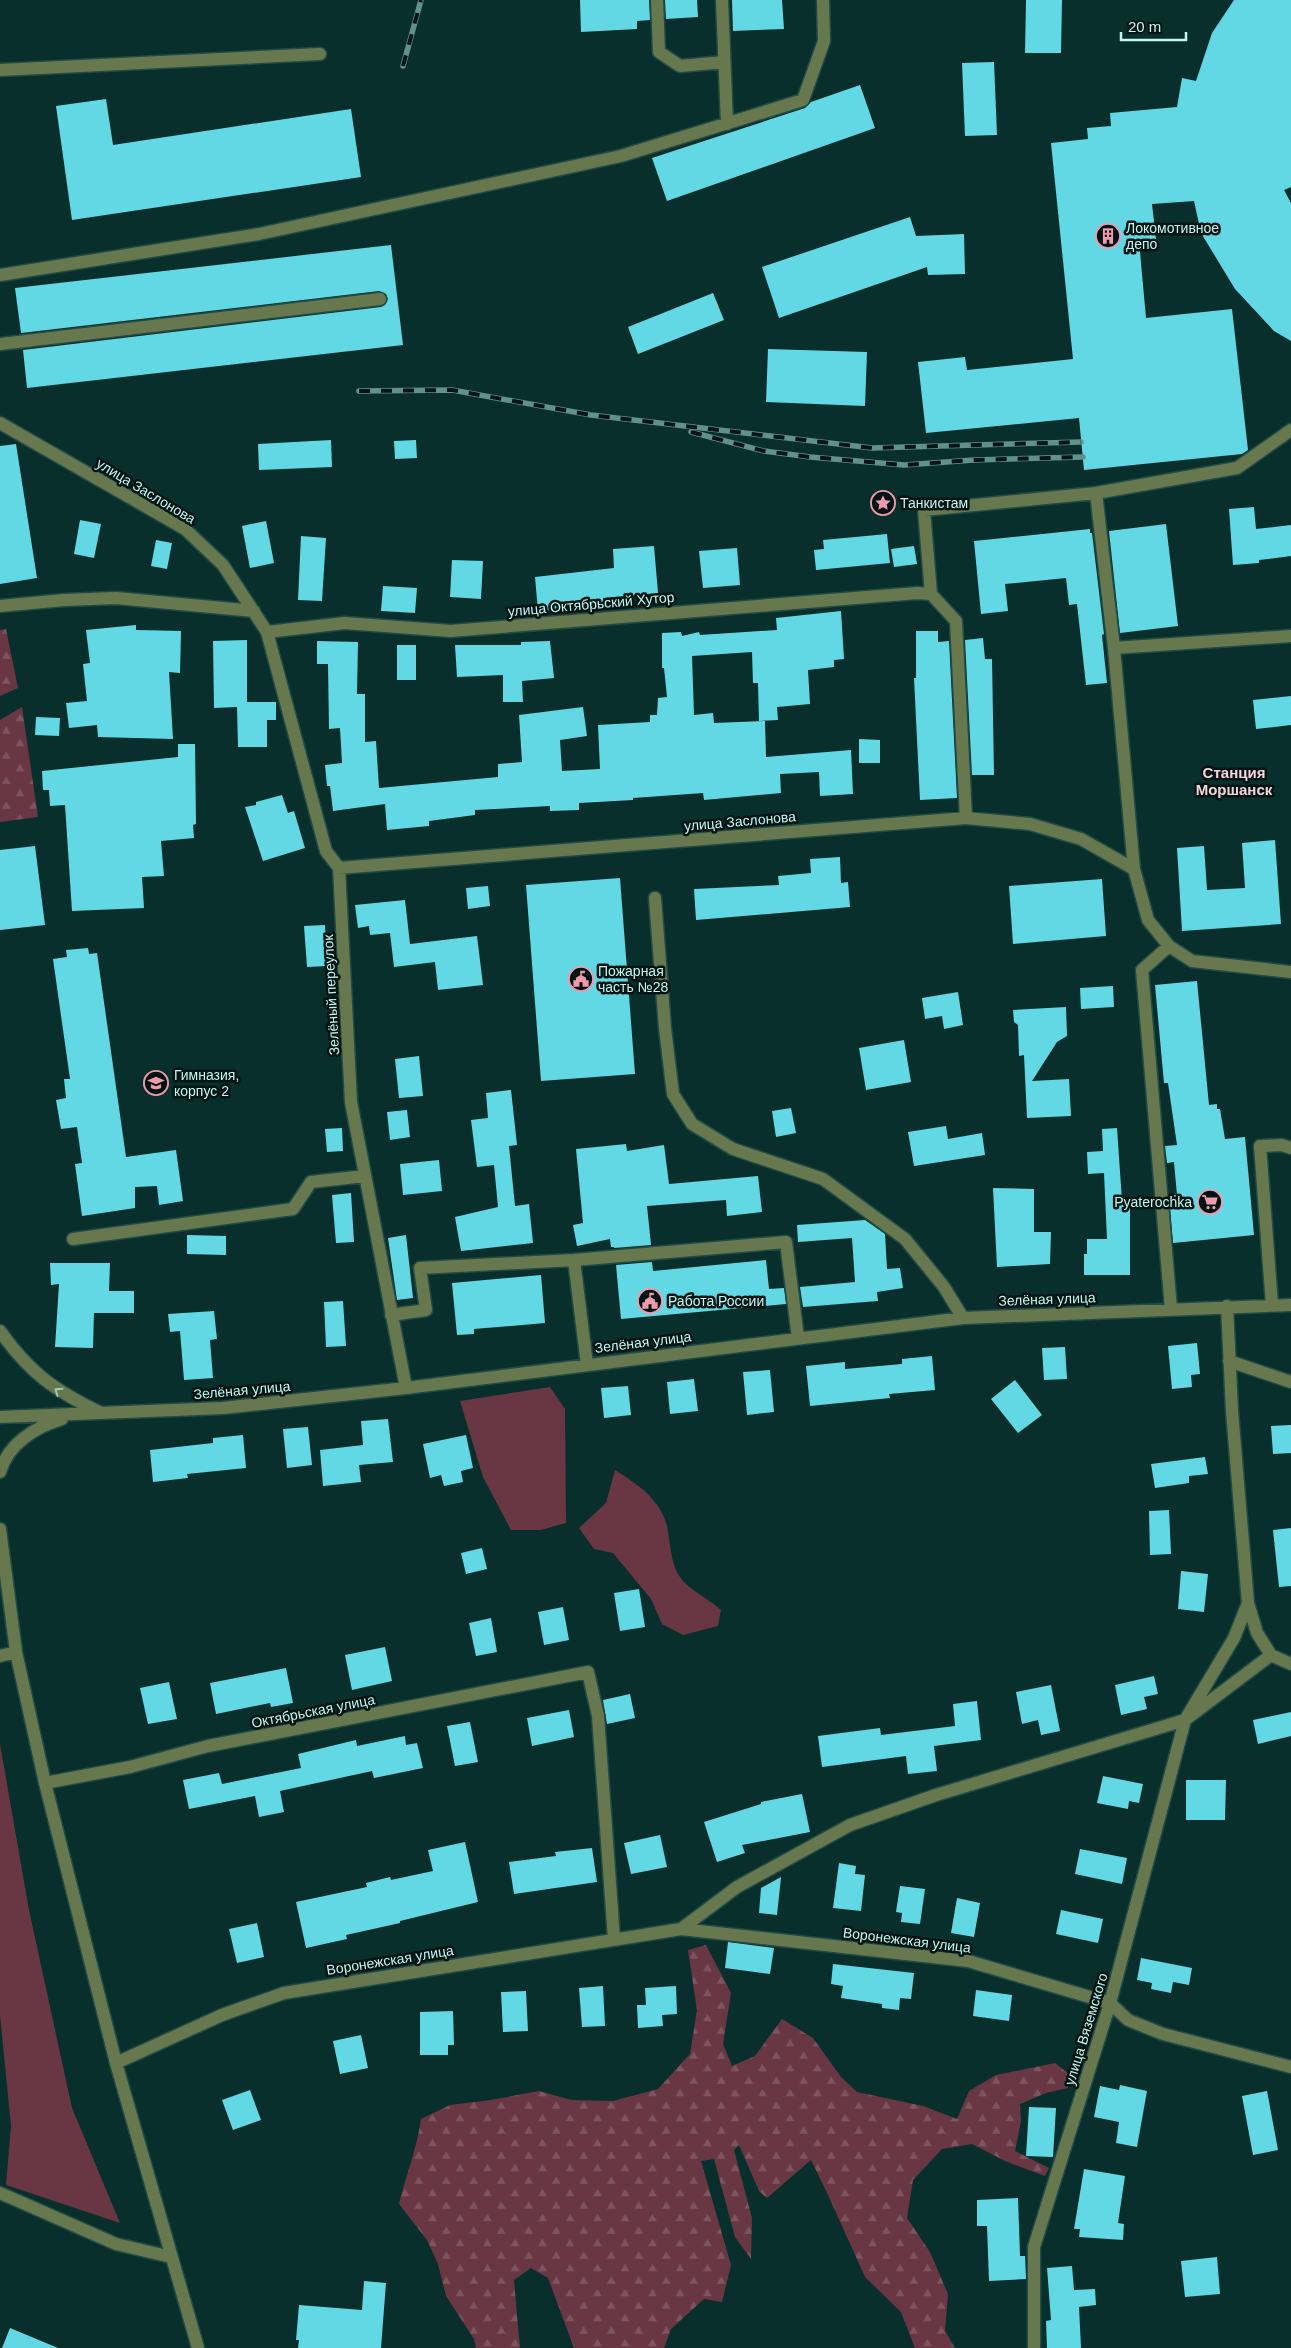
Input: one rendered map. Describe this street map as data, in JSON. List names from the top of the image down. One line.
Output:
{"streets":{"street":["улица Заслонова","улица Октябрьский Хутор","Зелёный переулок","Зелёная улица","Октябрьская улица","Воронежская улица","улица Вяземского"]},"crossings":[["улица Заслонова","Зелёный переулок"],["Зелёный переулок","Зелёная улица"],["Октябрьская улица","Воронежская улица"],["Воронежская улица","улица Вяземского"]],"districts":["Станция Моршанск"],"places":{"building":["Локомотивное депо"],"place":["Танкистам"],"public building":["Пожарная часть №28","Работа России"],"school or university":["Гимназия, корпус 2"],"supermarket":["Pyaterochka"]},"scale_bar":"20 m"}
